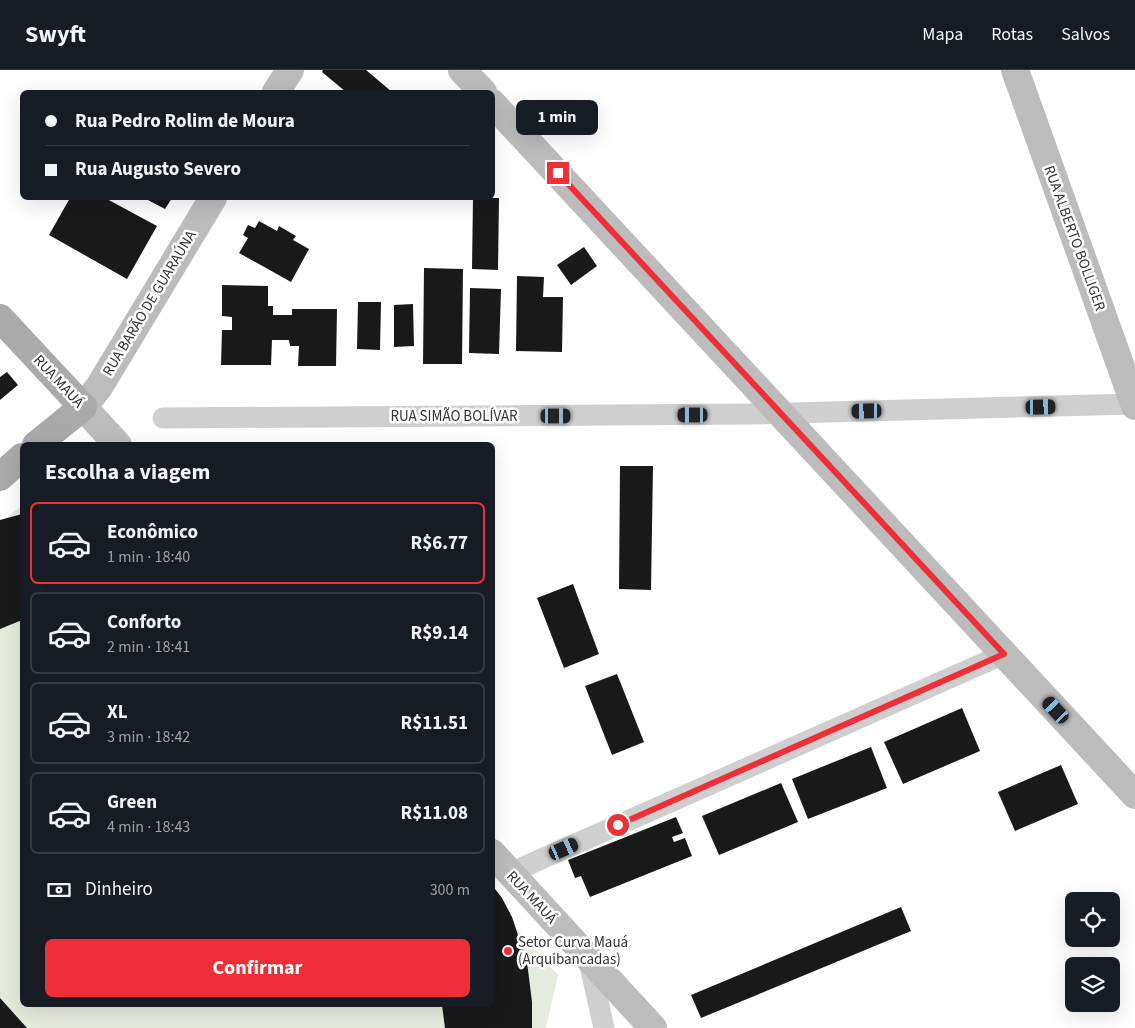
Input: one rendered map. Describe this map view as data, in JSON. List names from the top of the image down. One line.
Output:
{"streets":{"main road":["RUA ALBERTO BOLLIGER","RUA BARÃO DE GUARAÚNA","RUA MAUÁ"],"street":["RUA SIMÃO BOLÍVAR"]},"crossings":[["RUA ALBERTO BOLLIGER","RUA SIMÃO BOLÍVAR"],["RUA BARÃO DE GUARAÚNA","RUA MAUÁ"]],"places":["Setor Curva Mauá (Arquibancadas)"],"page":{"header":"Swyft","nav":["Mapa","Rotas","Salvos"],"banner":["Rua Pedro Rolim de Moura","Rua Augusto Severo"],"bubble":"1 min","heading":"Escolha a viagem","list":[{"name":"Econômico","note":"1 min · 18:40","value":"R$6.77"},{"name":"Conforto","note":"2 min · 18:41","value":"R$9.14"},{"name":"XL","note":"3 min · 18:42","value":"R$11.51"},{"name":"Green","note":"4 min · 18:43","value":"R$11.08"}],"pay":["Dinheiro","300 m"],"buttons":"Confirmar"}}
